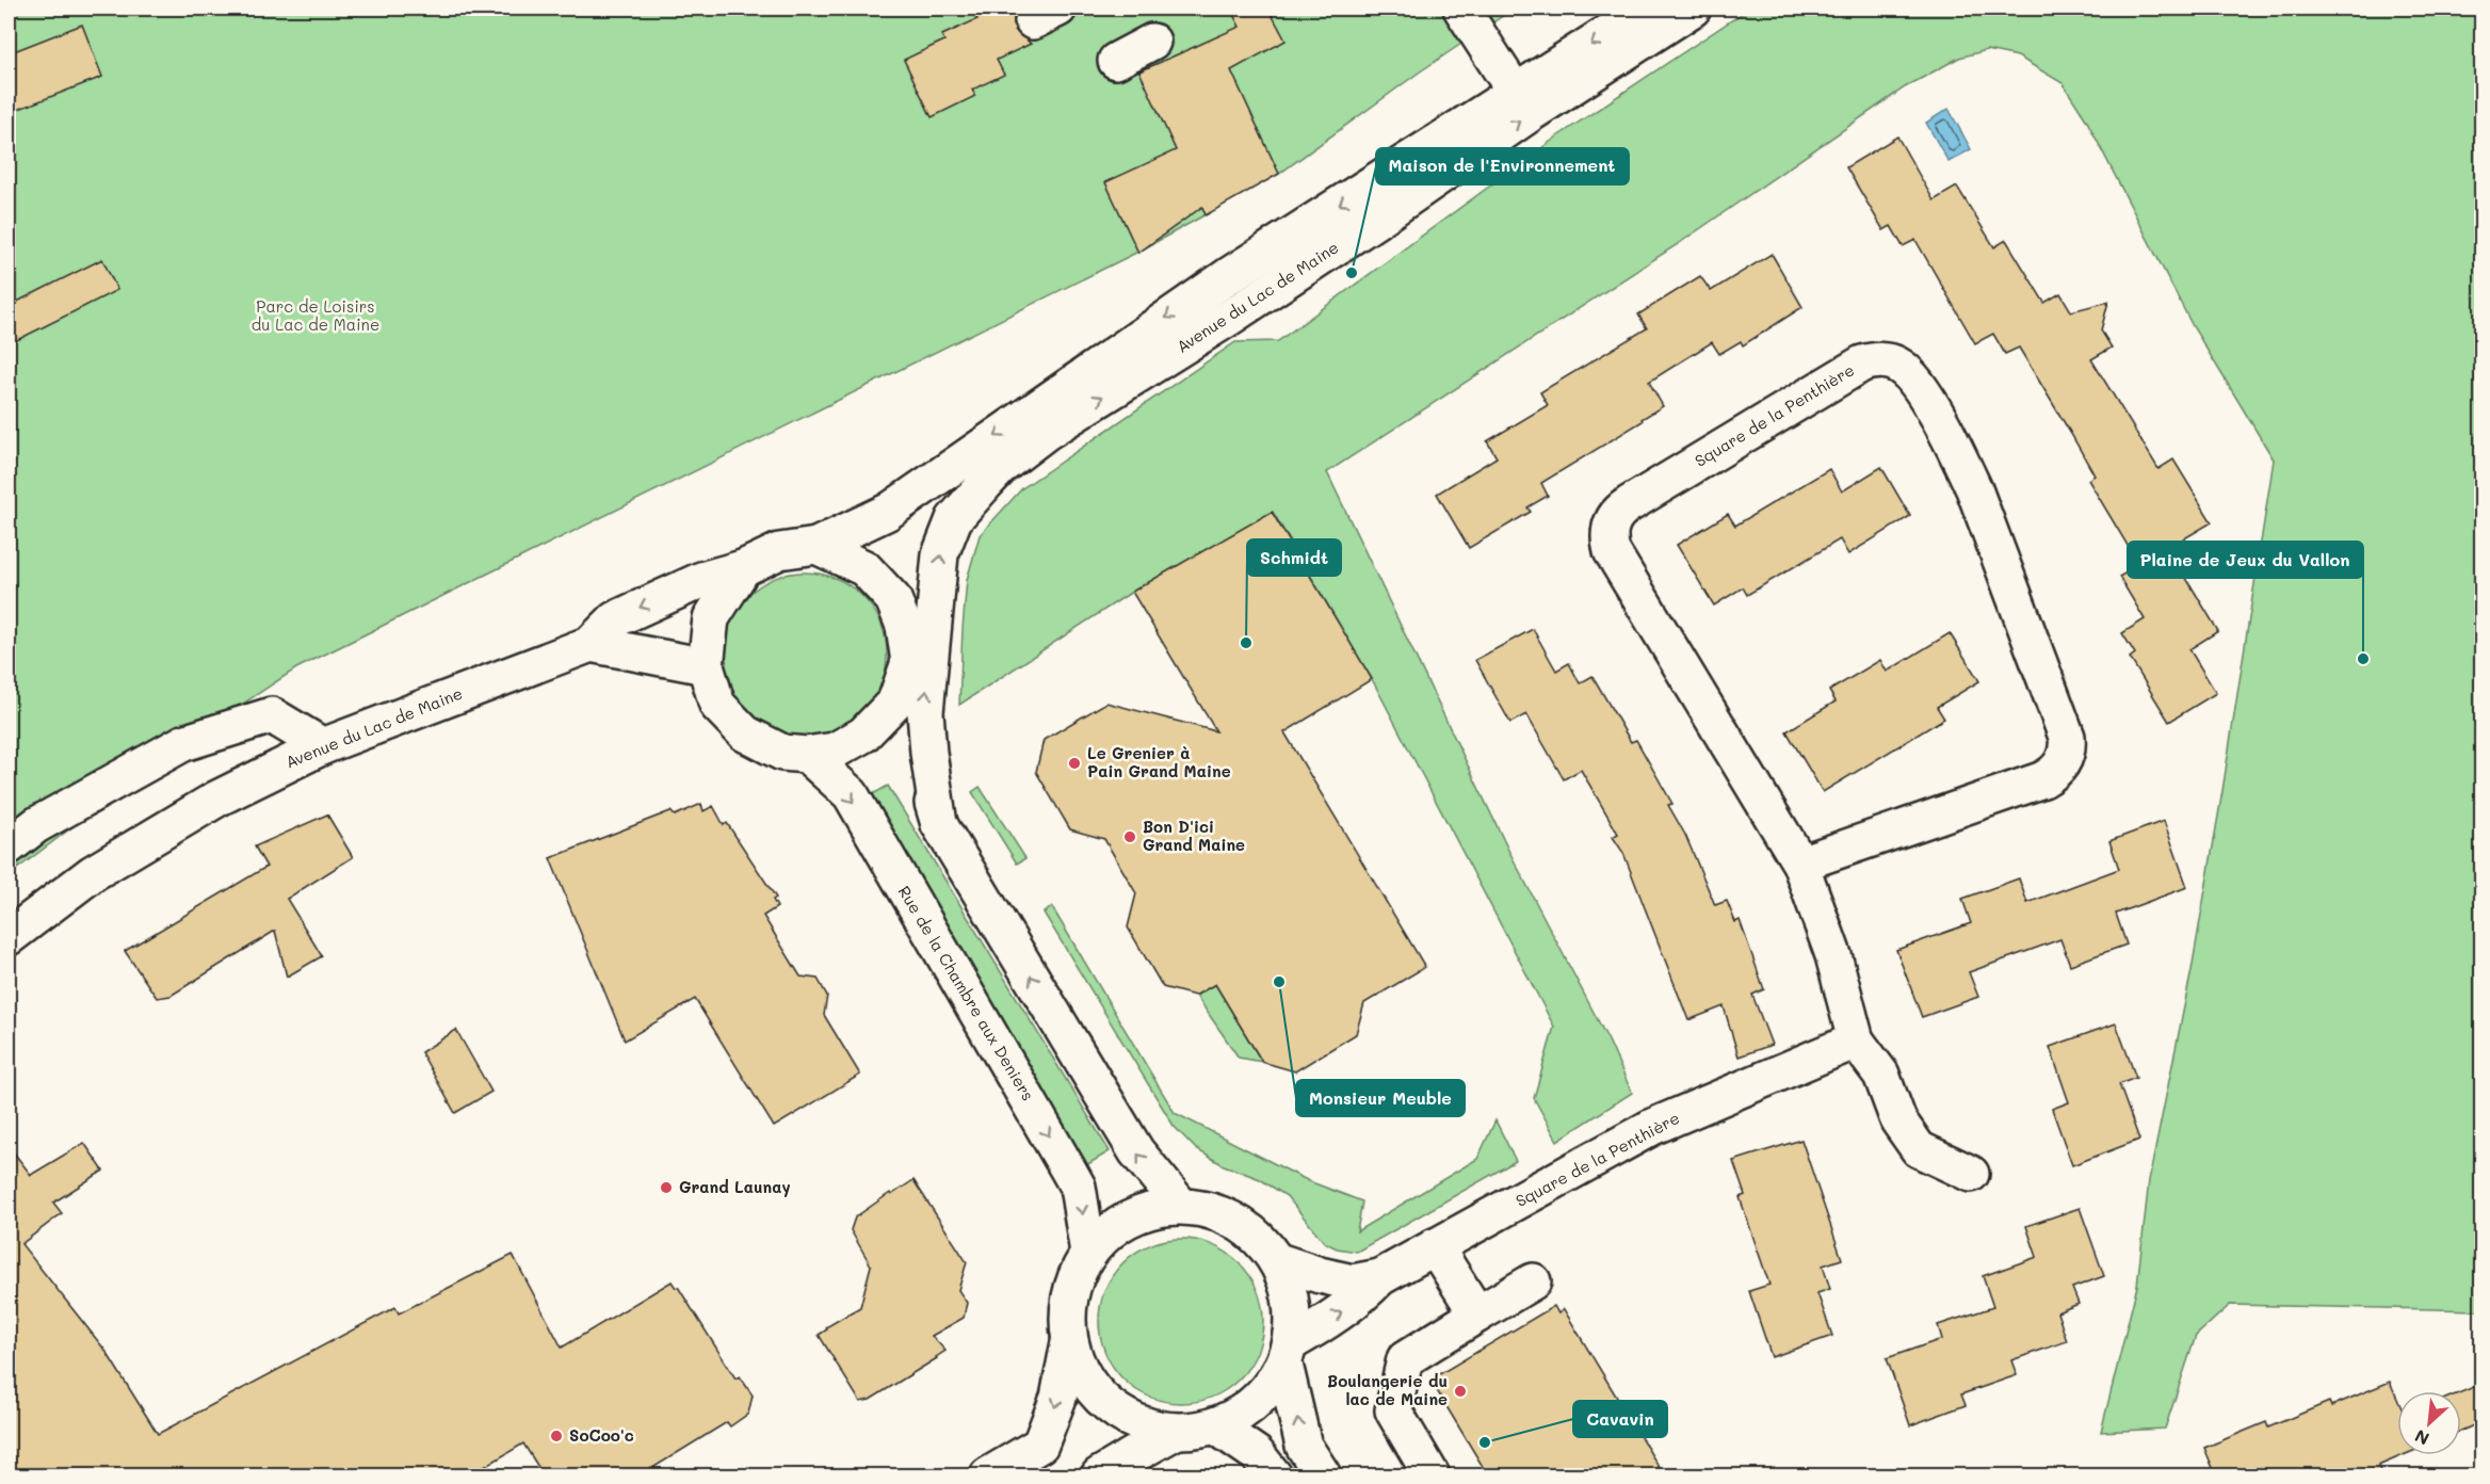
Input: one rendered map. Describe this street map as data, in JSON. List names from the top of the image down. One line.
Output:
{"streets":{"street":["Avenue du Lac de Maine","Square de la Penthière","Rue de la Chambre aux Deniers"]},"crossings":[["Avenue du Lac de Maine","Rue de la Chambre aux Deniers"],["Square de la Penthière","Rue de la Chambre aux Deniers"]],"parks":["Parc de Loisirs du Lac de Maine"],"places":["Maison de l'Environnement","Schmidt","Plaine de Jeux du Vallon","Le Grenier à Pain Grand Maine","Bon D'ici Grand Maine","Monsieur Meuble","Grand Launay","Boulangerie du lac de Maine","SoCoo'c","Cavavin"],"north":"bottom left"}
